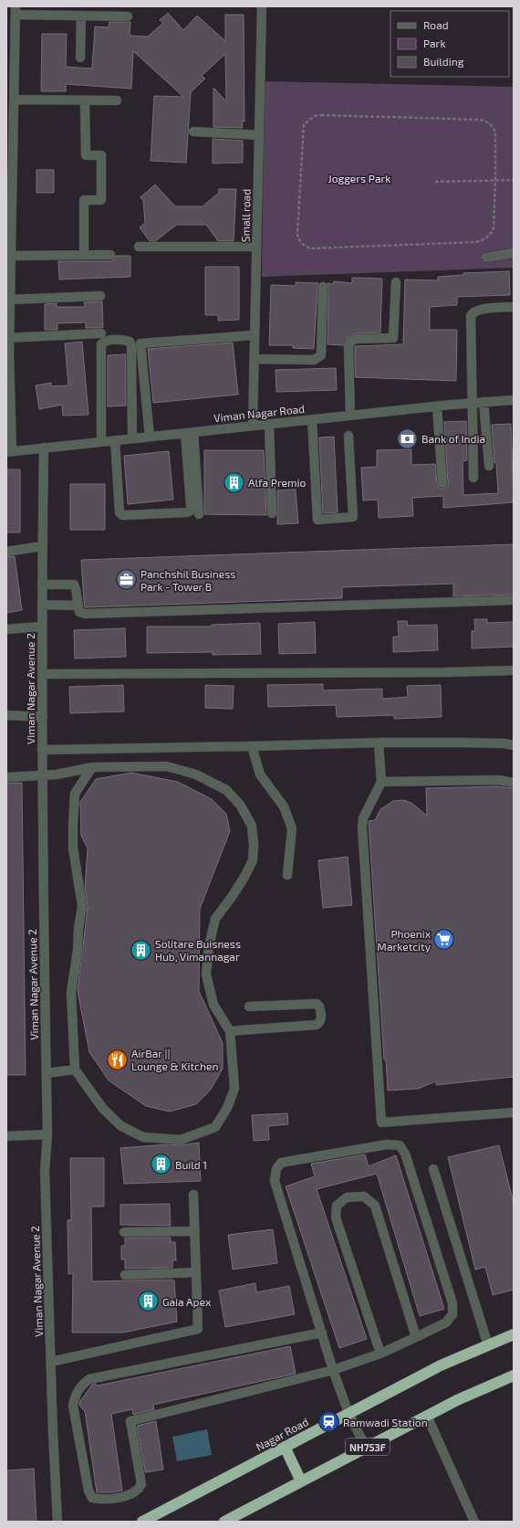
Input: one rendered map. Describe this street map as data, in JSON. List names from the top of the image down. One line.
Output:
{"streets":{"highway":["Nagar Road","NH753F"],"street":["Small road","Viman Nagar Road","Viman Nagar Avenue 2"]},"crossings":[["Small road","Viman Nagar Road"],["Viman Nagar Road","Viman Nagar Avenue 2"]],"parks":["Joggers Park"],"places":{"bank":["Bank of India"],"building":["Alfa Premio","Solitare Buisness Hub, Vimannagar","Build 1","Gaia Apex"],"office":["Panchshil Business Park - Tower B"],"supermarket":["Phoenix Marketcity"],"restaurant":["AirBar || Lounge & Kitchen"],"station":["Ramwadi Station"]},"legend":["Road","Park","Building"]}
